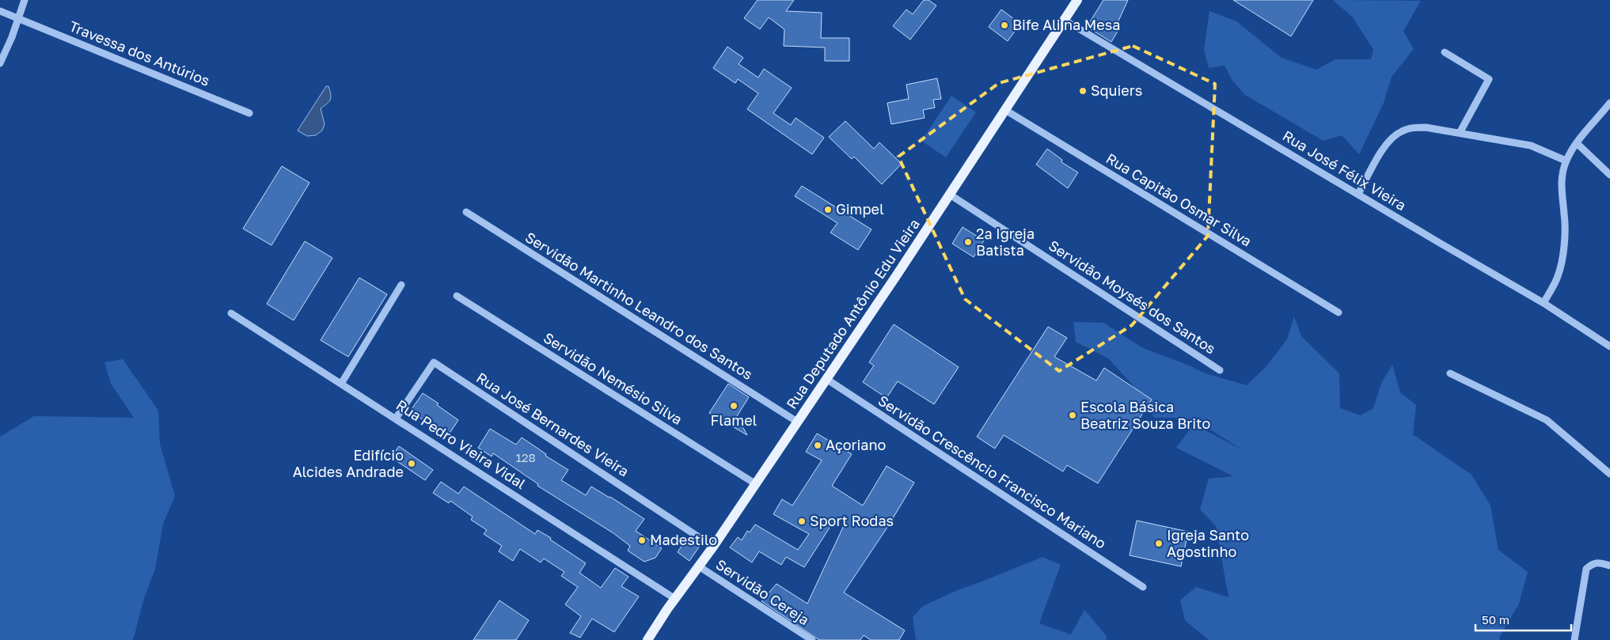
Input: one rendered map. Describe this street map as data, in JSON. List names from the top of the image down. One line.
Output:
{"streets":{"main road":["Rua Deputado Antônio Edu Vieira"],"street":["Travessa dos Antúrios","Rua José Félix Vieira","Rua Capitão Osmar Silva","Servidão Moysés dos Santos","Servidão Martinho Leandro dos Santos","Servidão Nemésio Silva","Rua José Bernardes Vieira","Rua Pedro Vieira Vidal","Servidão Crescêncio Francisco Mariano","Servidão Cereja"]},"crossings":[["Rua José Félix Vieira","Rua Deputado Antônio Edu Vieira"],["Rua Capitão Osmar Silva","Rua Deputado Antônio Edu Vieira"],["Servidão Moysés dos Santos","Rua Deputado Antônio Edu Vieira"],["Servidão Martinho Leandro dos Santos","Rua Deputado Antônio Edu Vieira"],["Rua Deputado Antônio Edu Vieira","Servidão Nemésio Silva"],["Rua Deputado Antônio Edu Vieira","Rua José Bernardes Vieira"],["Rua Deputado Antônio Edu Vieira","Rua Pedro Vieira Vidal"],["Rua Deputado Antônio Edu Vieira","Servidão Crescêncio Francisco Mariano"],["Rua Deputado Antônio Edu Vieira","Servidão Cereja"],["Rua José Bernardes Vieira","Rua Pedro Vieira Vidal"]],"places":["Bife Ali na Mesa","Squiers","Gimpel","2ª Igreja Batista","Flamel","Escola Básica Beatriz Souza Brito","Açoriano","Edifício Alcides Andrade","Sport Rodas","Madestilo","Igreja Santo Agostinho"],"house_numbers":["128"],"scale_bar":"50 m"}
